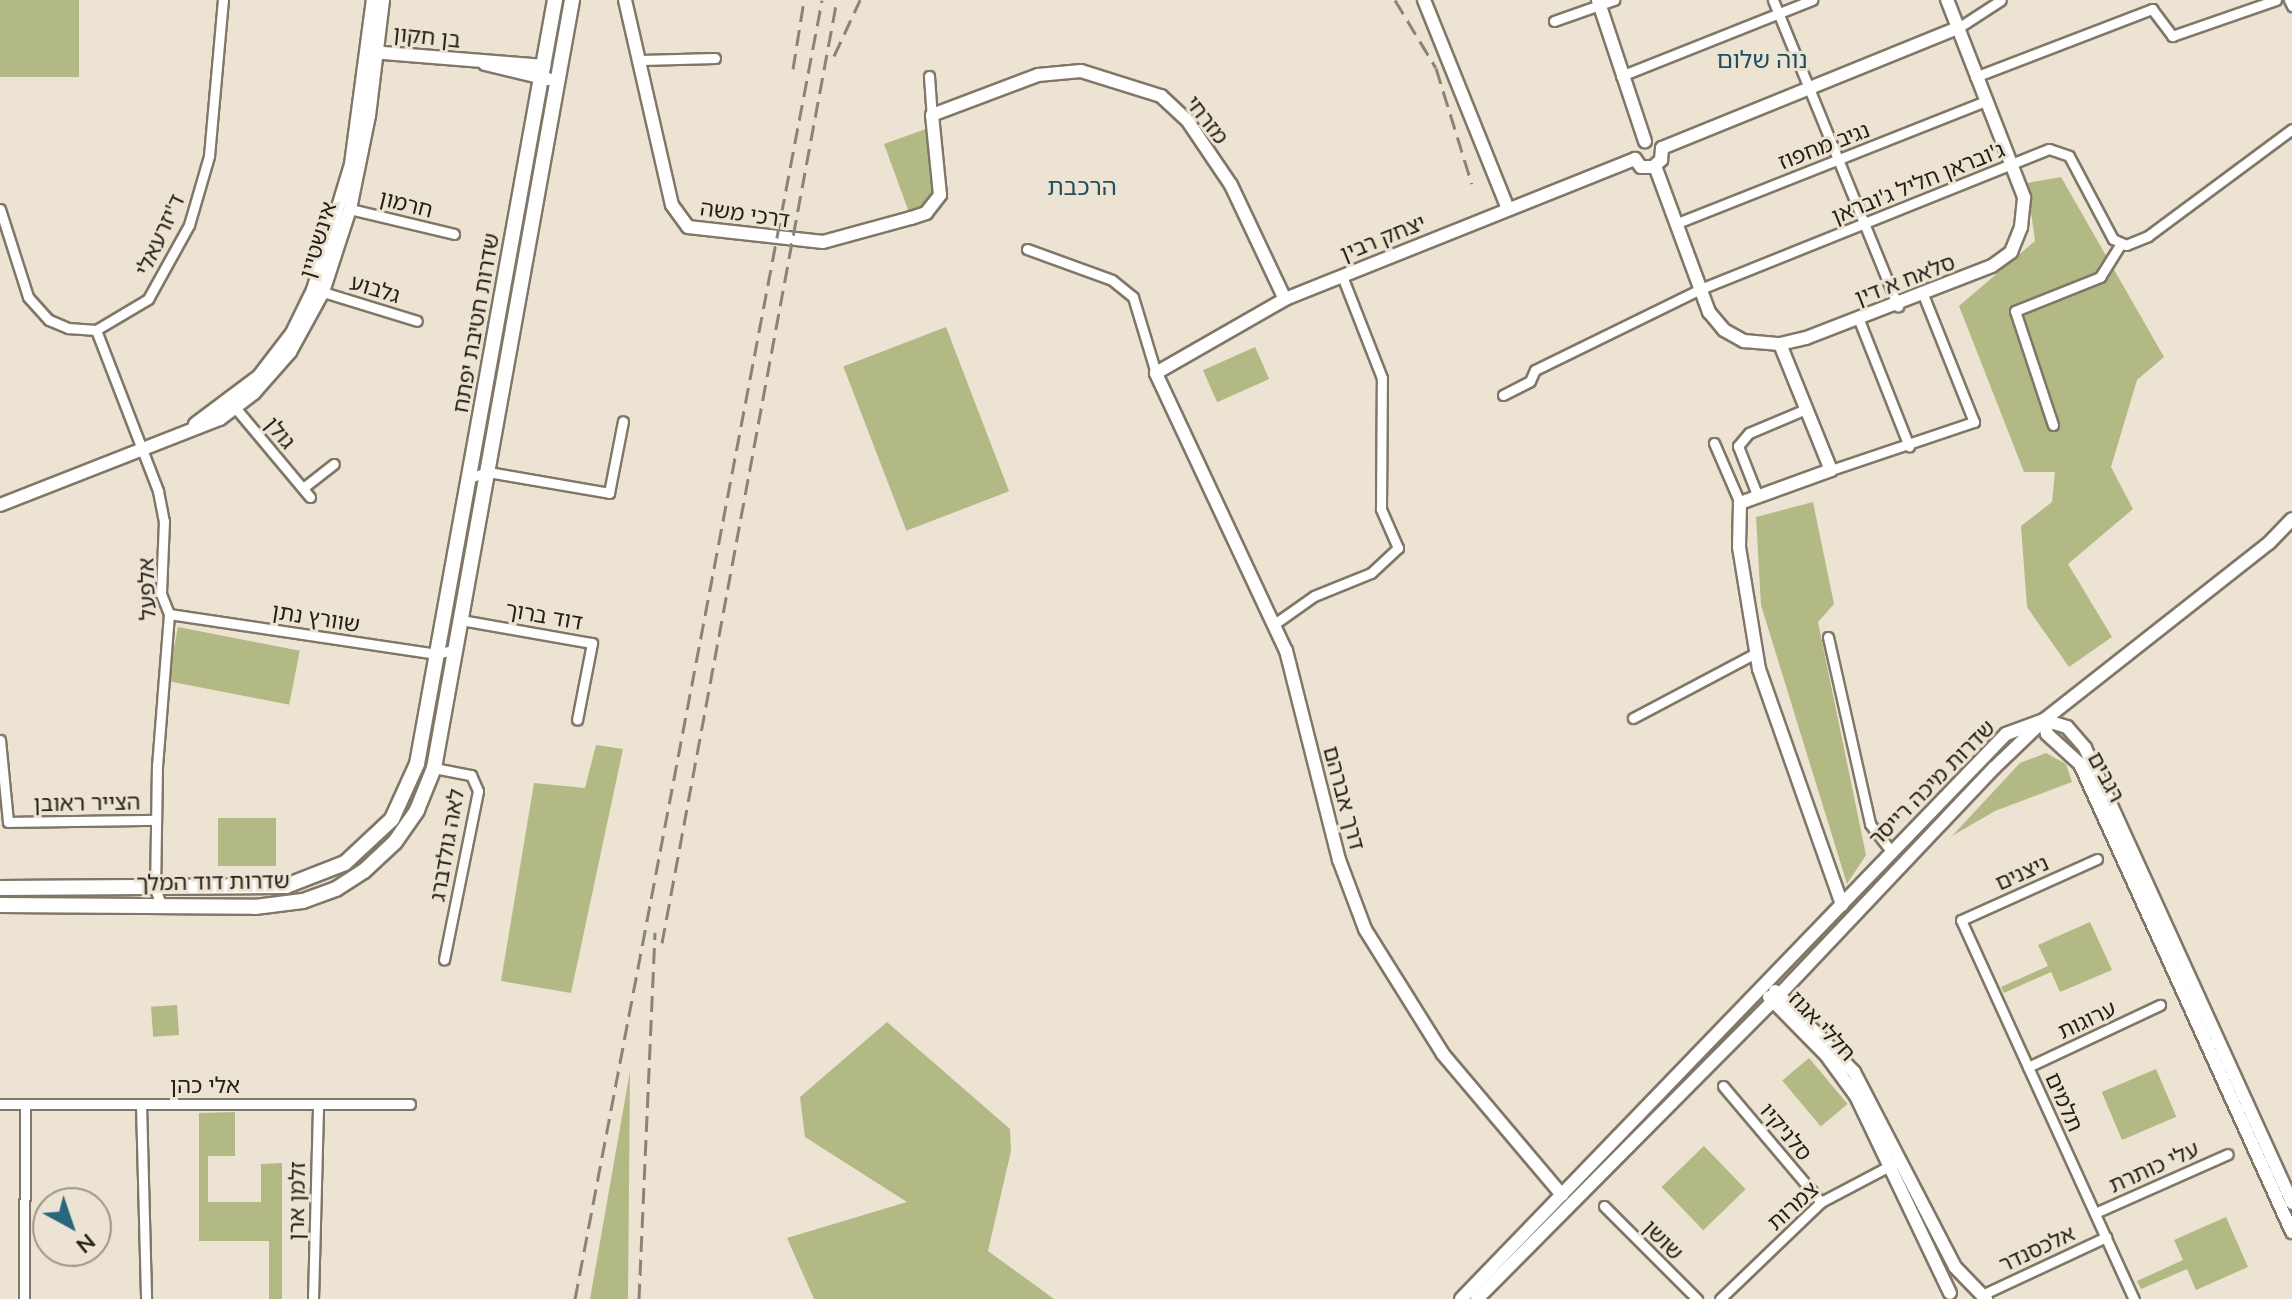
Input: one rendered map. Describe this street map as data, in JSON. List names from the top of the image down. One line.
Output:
{"streets":{"main road":["שדרות חטיבת יפתח","שדרות דוד המלך"],"street":["בן חקון","מזרחי","נגיב מחפוז","ג'ובראן חליל ג'ובראן","חרמון","דרכי משה","ד'יזרעאלי","יצחק רבין","אינשטיין","סלאח א דין","גלבוע","גולן","אלפעל","דוד ברוך","שוורץ נתן","רגבים","שדרות מיכה רייסר","דרך אברהם","הצייר ראובן","לאה גולדברג","ניצנים","ערוגות","חללי אגוז","אלי כהן","תלמים","סלניקיו","עלי כותרת","זלמן ארן","צמרות","שושן","אלכסנדר"]},"crossings":[["בן חקון","אינשטיין"],["בן חקון","שדרות חטיבת יפתח"],["מזרחי","דרכי משה"],["מזרחי","יצחק רבין"],["נגיב מחפוז","סלאח א דין"],["ג'ובראן חליל ג'ובראן","סלאח א דין"],["חרמון","אינשטיין"],["ד'יזרעאלי","אלפעל"],["יצחק רבין","סלאח א דין"],["יצחק רבין","דרך אברהם"],["אינשטיין","גלבוע"],["אינשטיין","גולן"],["אינשטיין","אלפעל"],["שדרות חטיבת יפתח","דוד ברוך"],["שדרות חטיבת יפתח","שוורץ נתן"],["שדרות חטיבת יפתח","שדרות דוד המלך"],["אלפעל","שוורץ נתן"],["אלפעל","הצייר ראובן"],["אלפעל","שדרות דוד המלך"],["שוורץ נתן","שדרות דוד המלך"],["רגבים","שדרות מיכה רייסר"],["שדרות מיכה רייסר","דרך אברהם"],["שדרות מיכה רייסר","חללי אגוז"],["לאה גולדברג","שדרות דוד המלך"],["ניצנים","תלמים"],["ערוגות","תלמים"],["חללי אגוז","צמרות"],["חללי אגוז","אלכסנדר"],["אלי כהן","זלמן ארן"],["תלמים","עלי כותרת"],["תלמים","אלכסנדר"],["סלניקיו","צמרות"]],"districts":["נוה שלום","הרכבת"],"north":"bottom right"}
